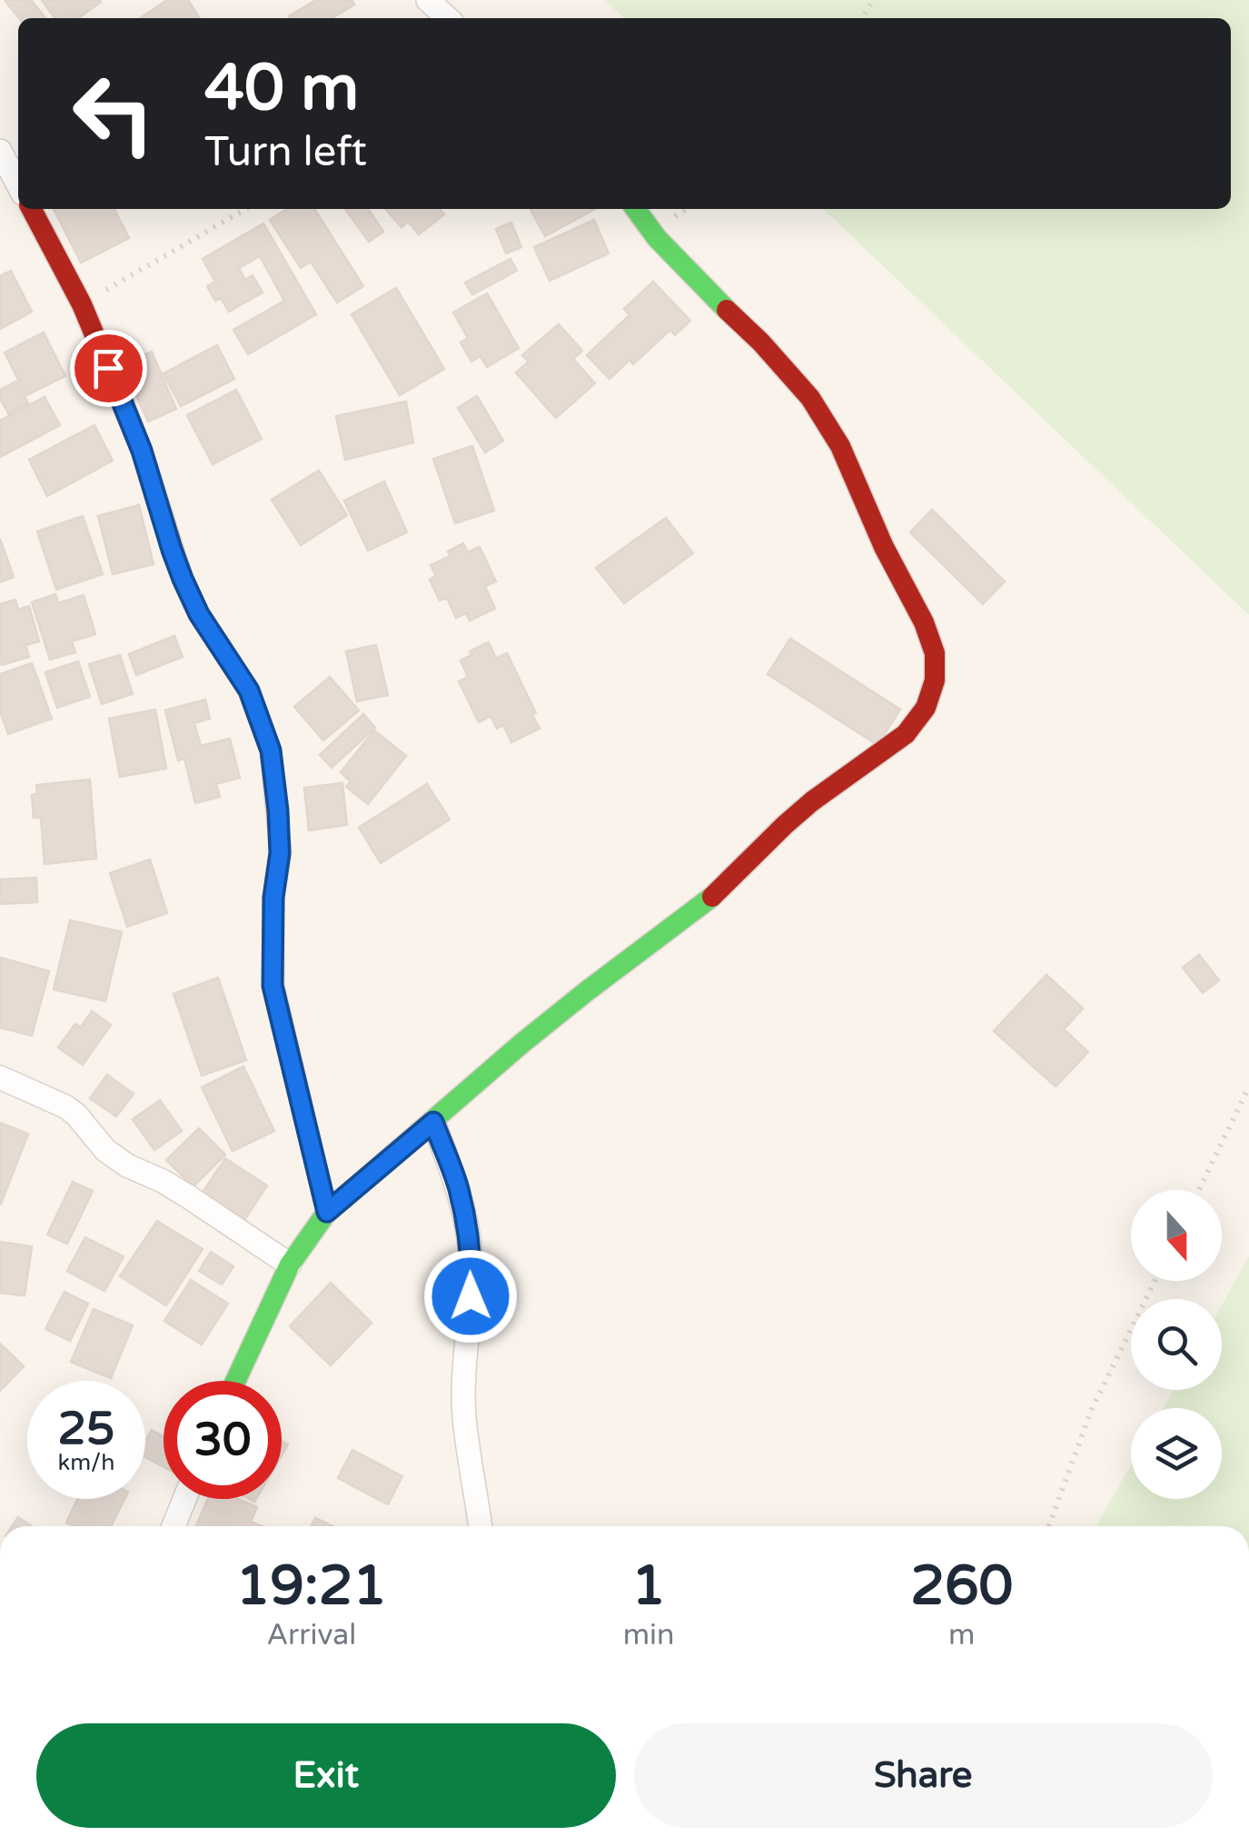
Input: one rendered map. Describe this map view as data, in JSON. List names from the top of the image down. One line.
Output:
{"north":"bottom","page":{"turn":["40 m","Turn left"],"speed":"25 km/h","limit":"30","eta":["19:21","Arrival","1","min","260","m"],"buttons":["Exit","Share"]}}
